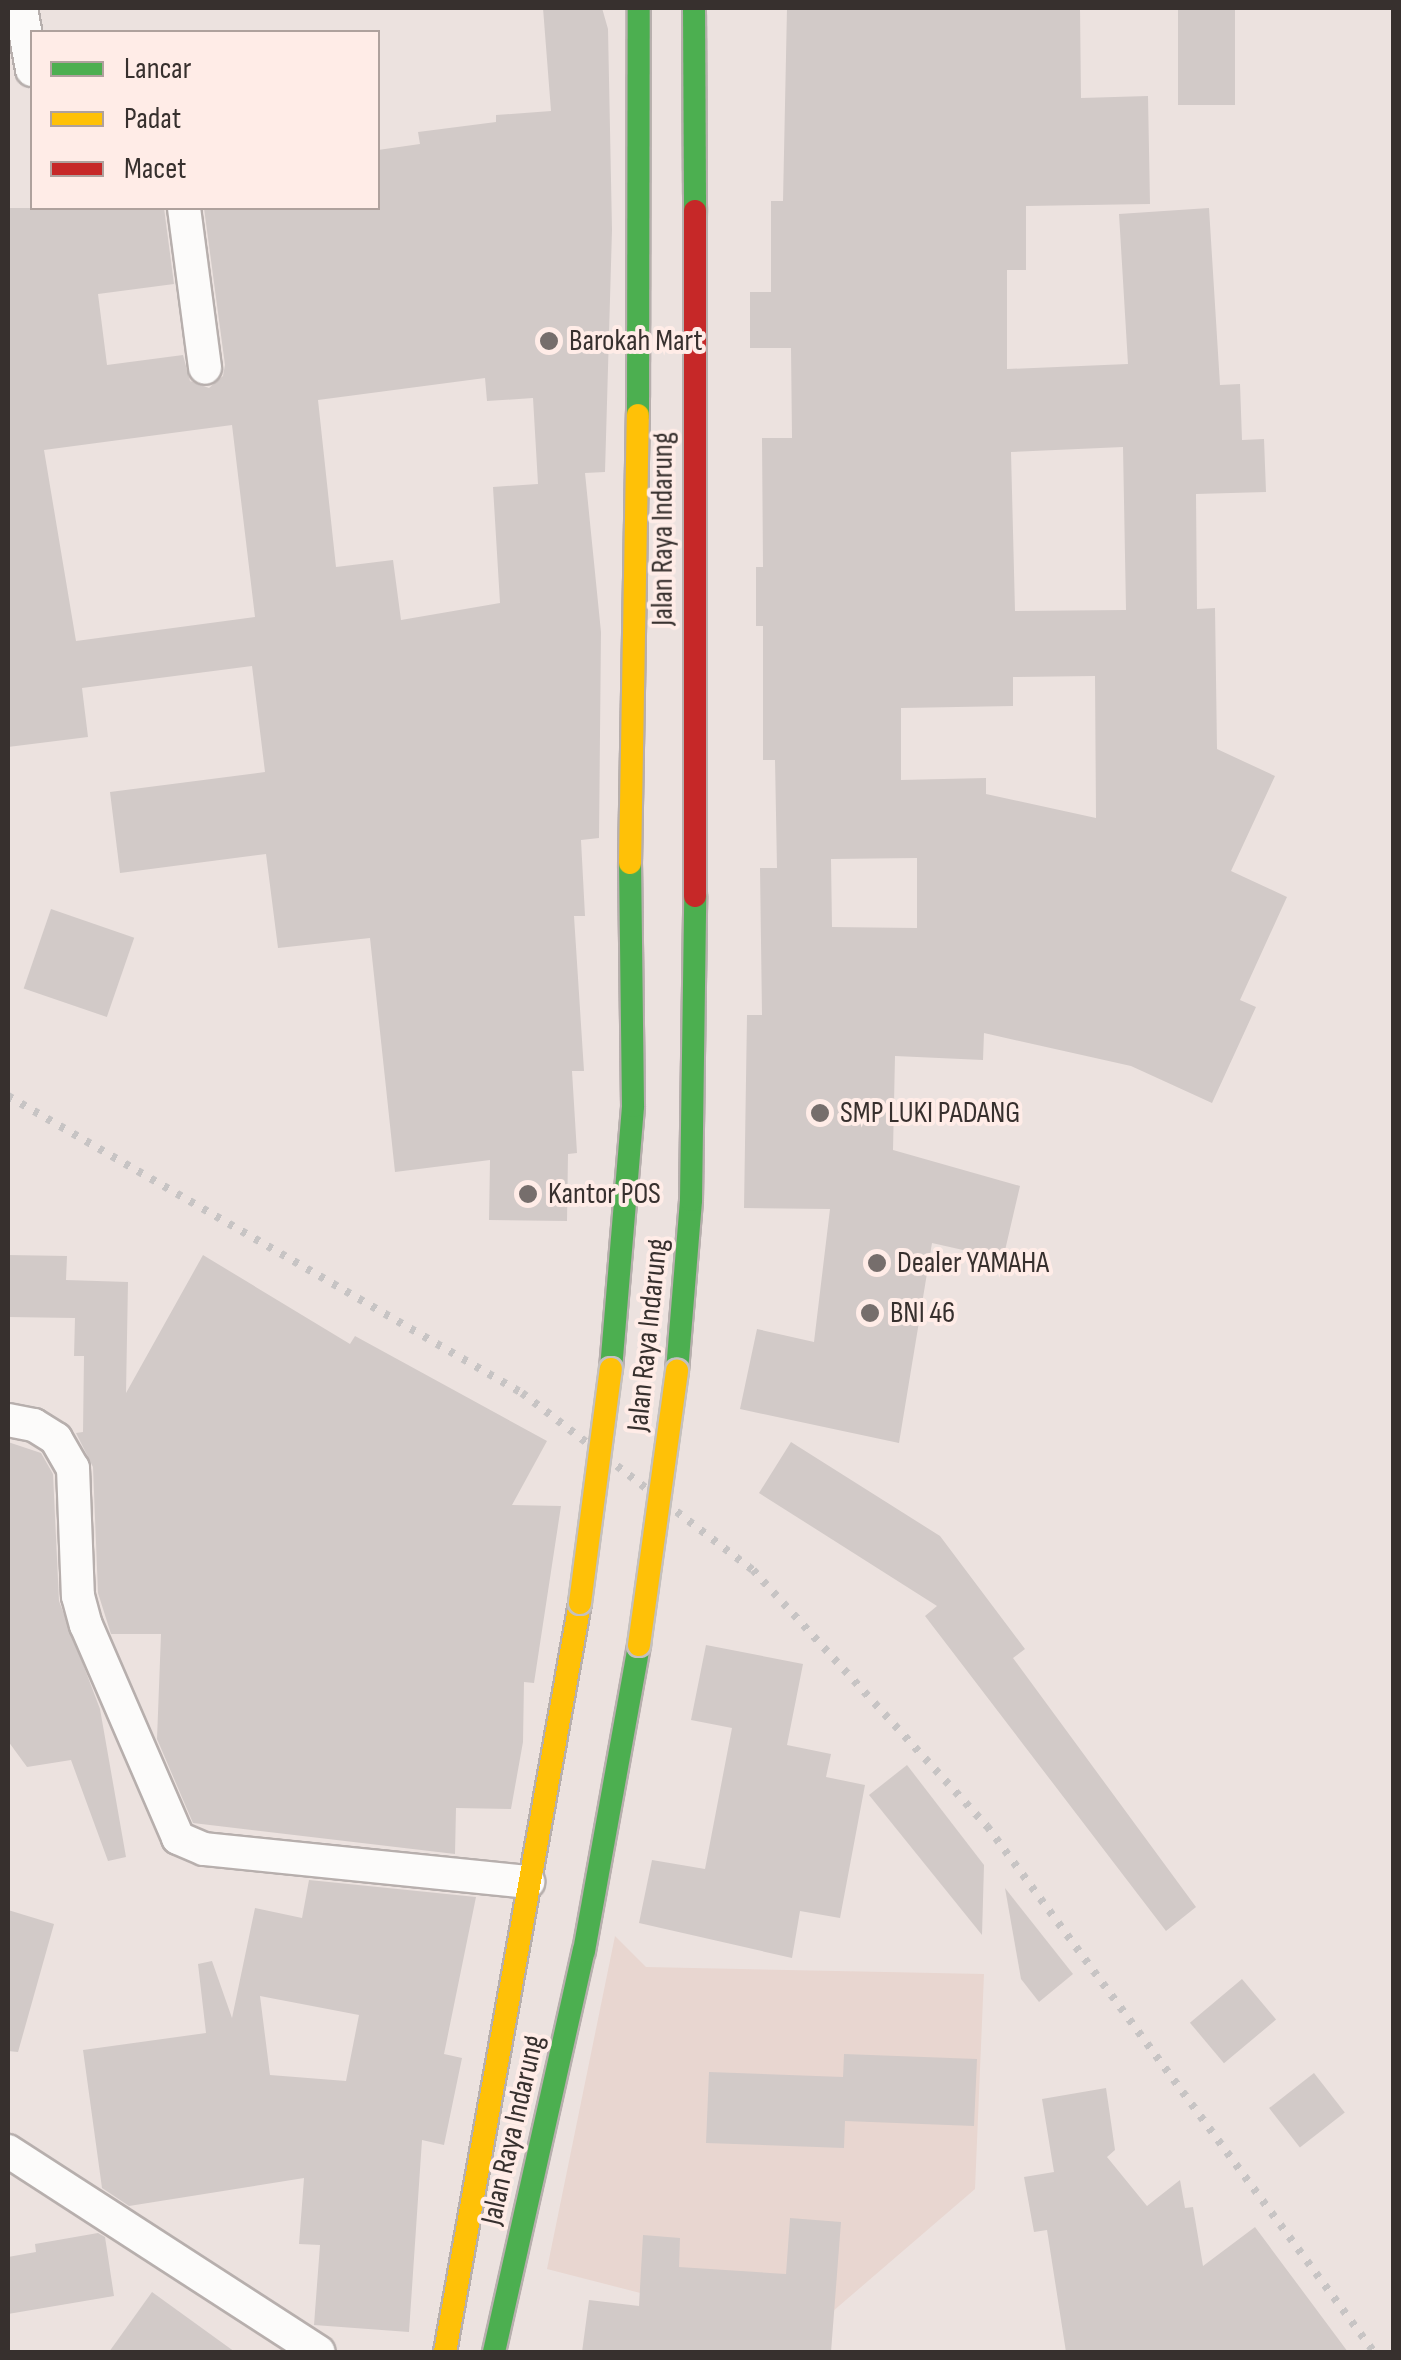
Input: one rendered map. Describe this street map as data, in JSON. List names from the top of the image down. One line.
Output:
{"streets":{"highway":["Jalan Raya Indarung"]},"places":["Barokah Mart","SMP LUKI PADANG","Kantor POS","Dealer YAMAHA","BNI 46"],"legend":["Lancar","Padat","Macet"]}
